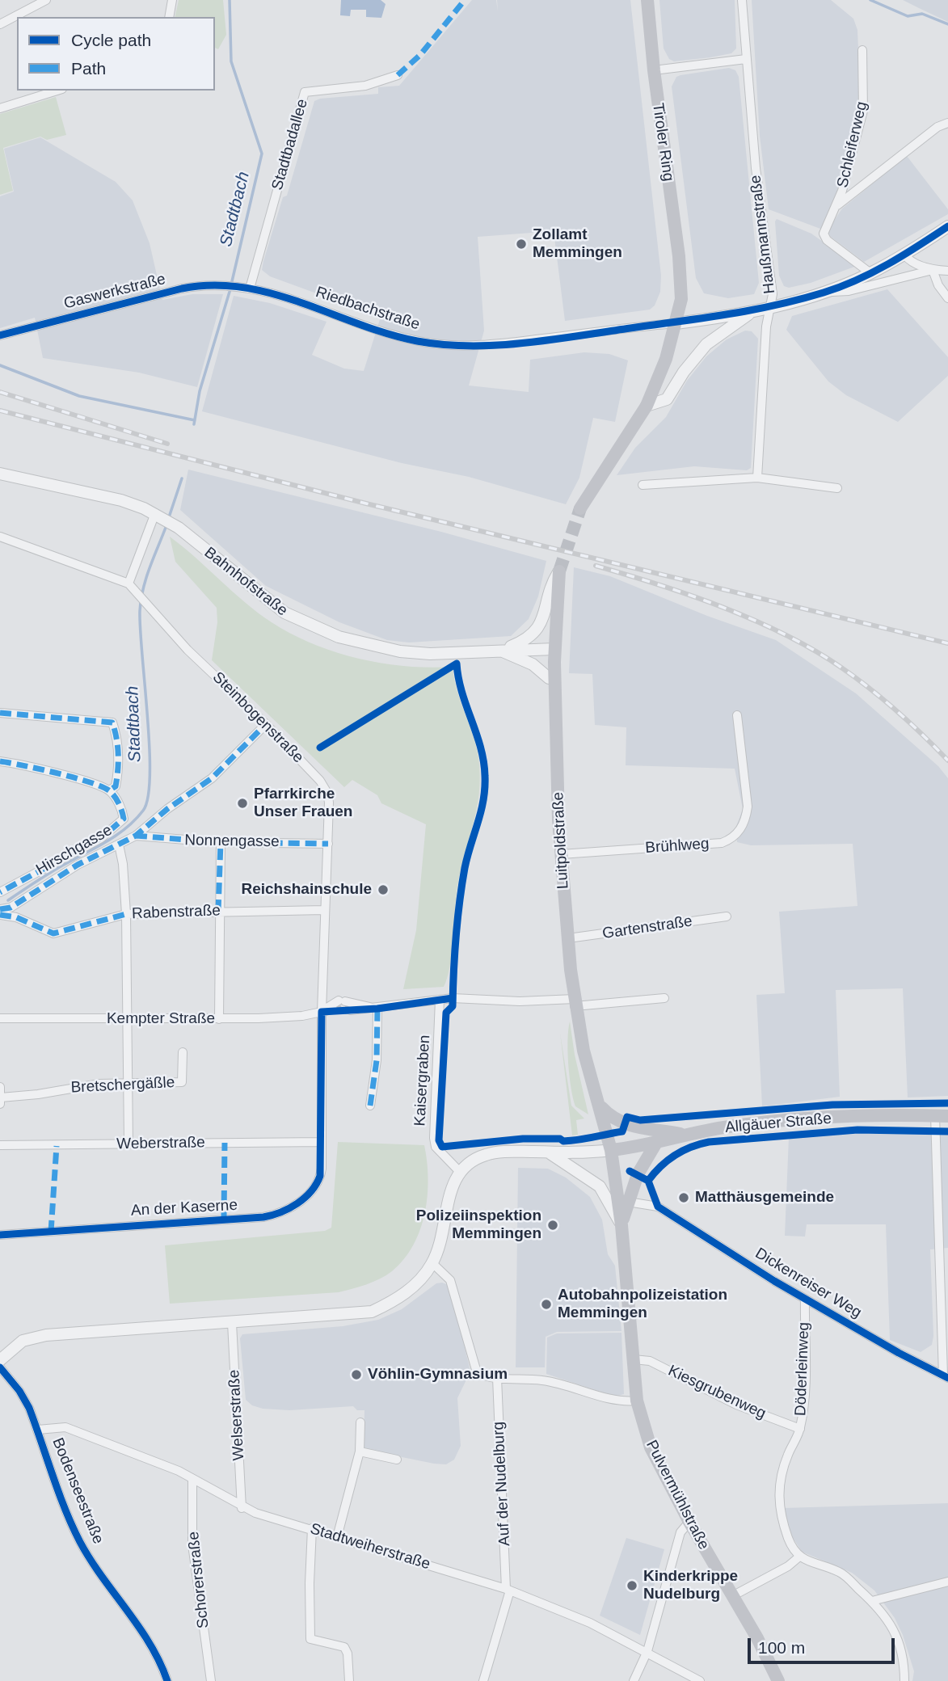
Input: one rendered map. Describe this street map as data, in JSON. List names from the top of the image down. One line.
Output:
{"streets":{"main road":["Tiroler Ring","Luitpoldstraße","Allgäuer Straße","Pulvermühlstraße"],"street":["Stadtbadallee","Schleiferweg","Haußmannstraße","Gaswerkstraße","Riedbachstraße","Bahnhofstraße","Steinbogenstraße","Nonnengasse","Brühlweg","Hirschgasse","Rabenstraße","Gartenstraße","Kempter Straße","Kaisergraben","Bretschergäßle","Weberstraße","An der Kaserne","Dickenreiser Weg","Döderleinweg","Kiesgrubenweg","Welserstraße","Auf der Nudelburg","Bodenseestraße","Stadtweiherstraße","Schorerstraße"]},"crossings":[["Tiroler Ring","Riedbachstraße"],["Stadtbadallee","Riedbachstraße"],["Gaswerkstraße","Riedbachstraße"],["Bahnhofstraße","Luitpoldstraße"],["Steinbogenstraße","Nonnengasse"],["Steinbogenstraße","Rabenstraße"],["Steinbogenstraße","Kempter Straße"],["Steinbogenstraße","An der Kaserne"],["Luitpoldstraße","Brühlweg"],["Luitpoldstraße","Gartenstraße"],["Luitpoldstraße","Kempter Straße"],["Luitpoldstraße","Allgäuer Straße"],["Luitpoldstraße","Pulvermühlstraße"],["Nonnengasse","Hirschgasse"],["Kempter Straße","Kaisergraben"],["Kempter Straße","An der Kaserne"],["Allgäuer Straße","Pulvermühlstraße"],["Weberstraße","An der Kaserne"],["Dickenreiser Weg","Döderleinweg"],["Döderleinweg","Kiesgrubenweg"],["Kiesgrubenweg","Pulvermühlstraße"],["Welserstraße","Stadtweiherstraße"],["Auf der Nudelburg","Stadtweiherstraße"],["Bodenseestraße","Stadtweiherstraße"],["Stadtweiherstraße","Schorerstraße"]],"water":["Stadtbach"],"places":["Zollamt Memmingen","Pfarrkirche Unser Frauen","Reichshainschule","Matthäusgemeinde","Polizeiinspektion Memmingen","Autobahnpolizeistation Memmingen","Vöhlin-Gymnasium","Kinderkrippe Nudelburg"],"legend":["Cycle path","Path"],"scale_bar":"100 m"}
